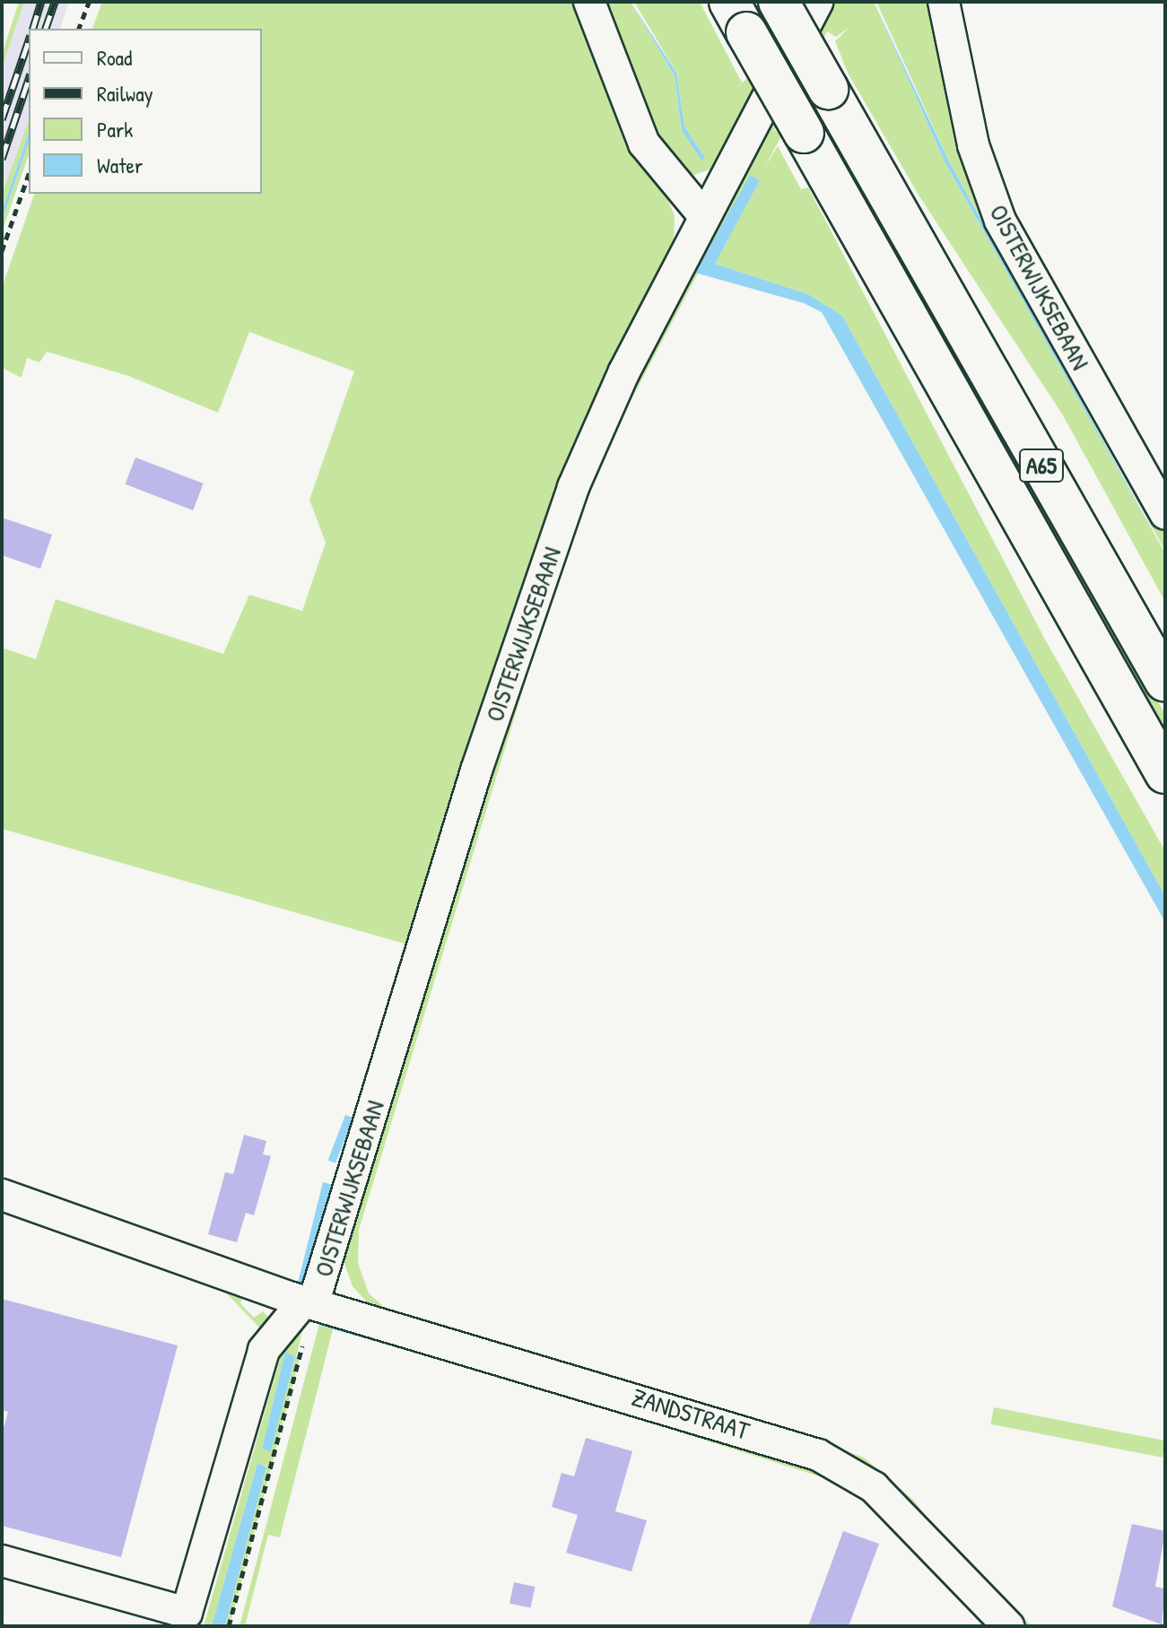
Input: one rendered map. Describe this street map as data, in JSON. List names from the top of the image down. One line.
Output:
{"streets":{"highway":["A65"],"street":["OISTERWIJKSEBAAN","ZANDSTRAAT"]},"crossings":[["OISTERWIJKSEBAAN","ZANDSTRAAT"]],"legend":["Road","Railway","Park","Water"]}
